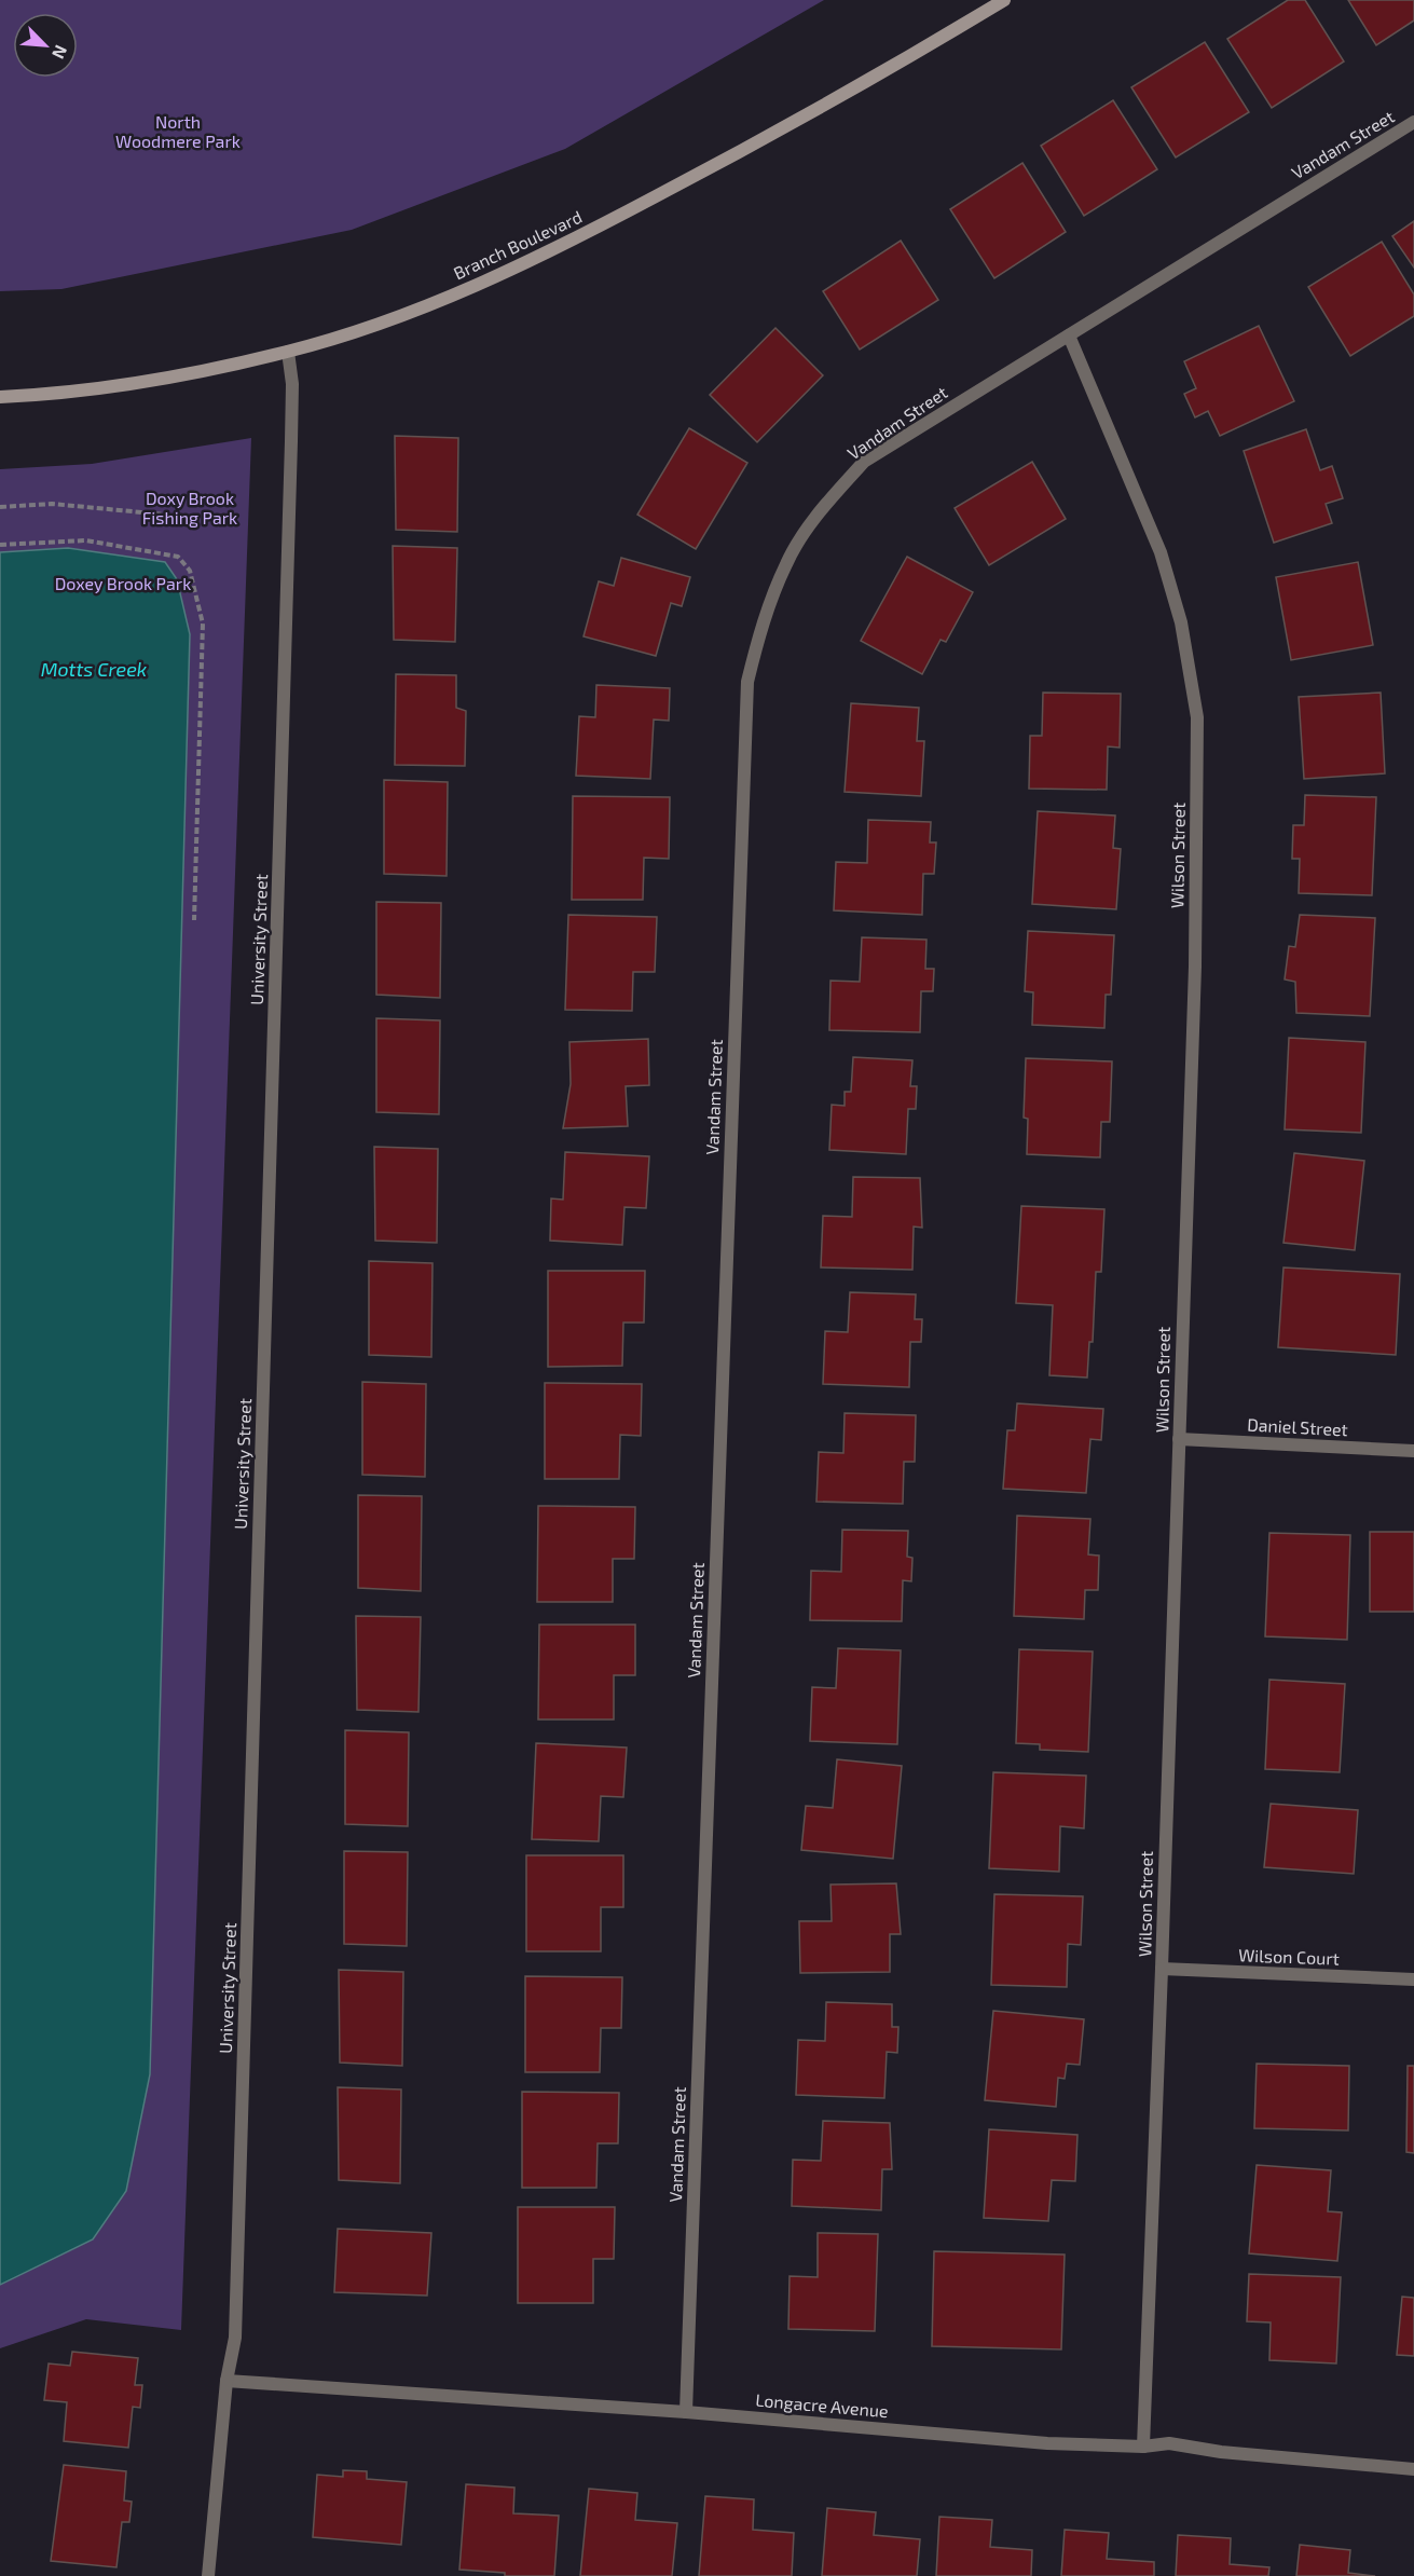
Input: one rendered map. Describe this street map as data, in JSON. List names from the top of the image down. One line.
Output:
{"streets":{"street":["Vandam Street","Branch Boulevard","Wilson Street","University Street","Daniel Street","Wilson Court","Longacre Avenue"]},"crossings":[["Vandam Street","Wilson Street"],["Vandam Street","Longacre Avenue"],["Branch Boulevard","University Street"],["Wilson Street","Daniel Street"],["Wilson Street","Wilson Court"],["Wilson Street","Longacre Avenue"],["University Street","Longacre Avenue"]],"water":["Motts Creek"],"parks":["North Woodmere Park","Doxy Brook Fishing Park","Doxey Brook Park"],"north":"bottom right"}
